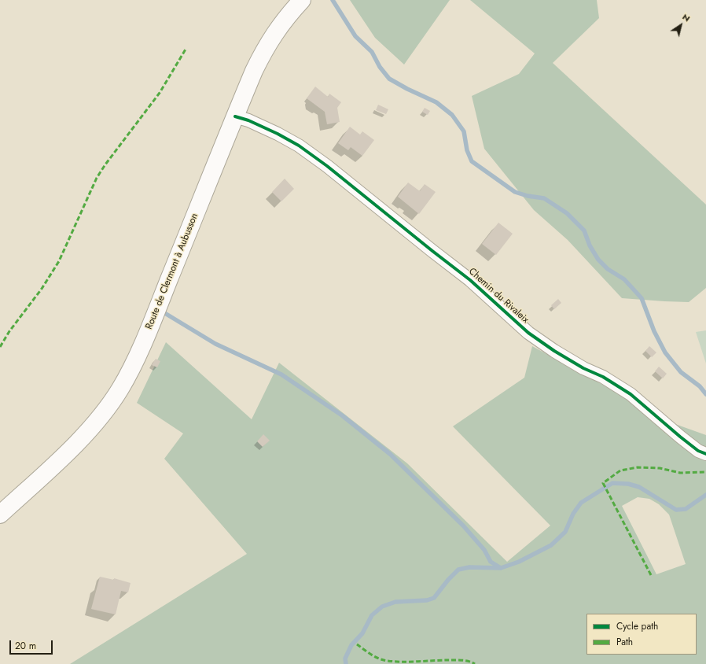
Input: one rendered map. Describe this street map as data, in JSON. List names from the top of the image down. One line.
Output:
{"streets":{"main road":["Route de Clermont à Aubusson"],"street":["Chemin du Rivaleix"]},"crossings":[["Route de Clermont à Aubusson","Chemin du Rivaleix"]],"legend":["Cycle path","Path"],"scale_bar":"20 m","north":"top right"}
